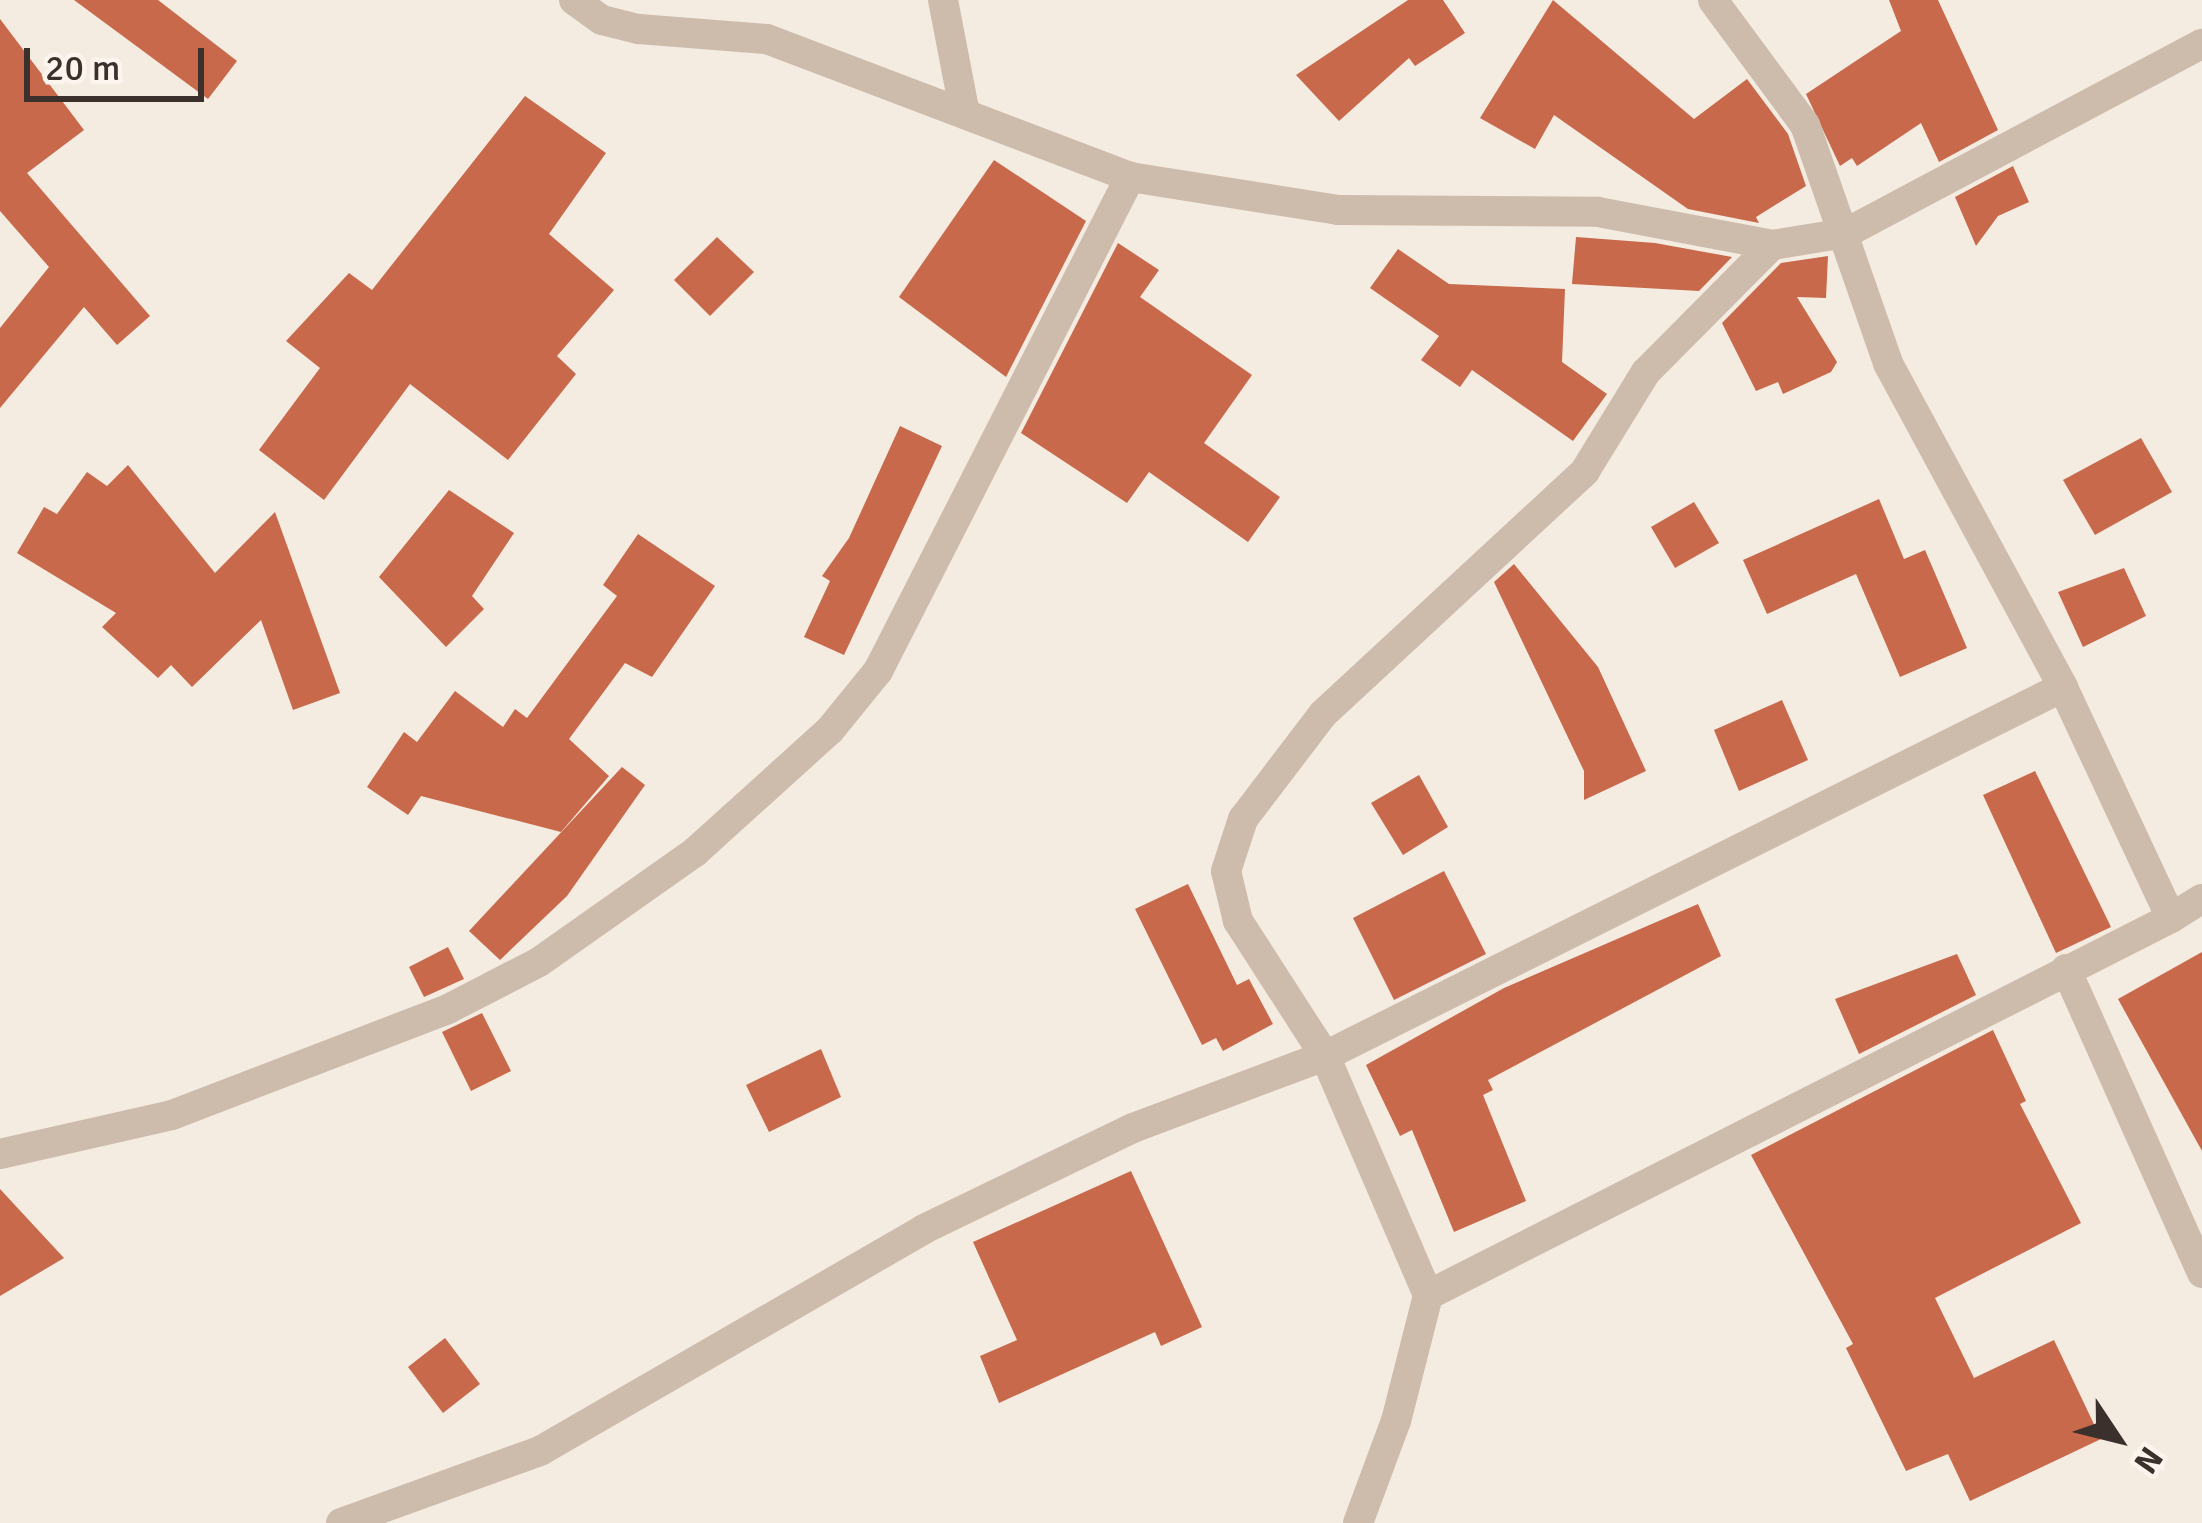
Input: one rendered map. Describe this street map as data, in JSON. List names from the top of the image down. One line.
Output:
{"scale_bar":"20 m","north":"bottom right"}
